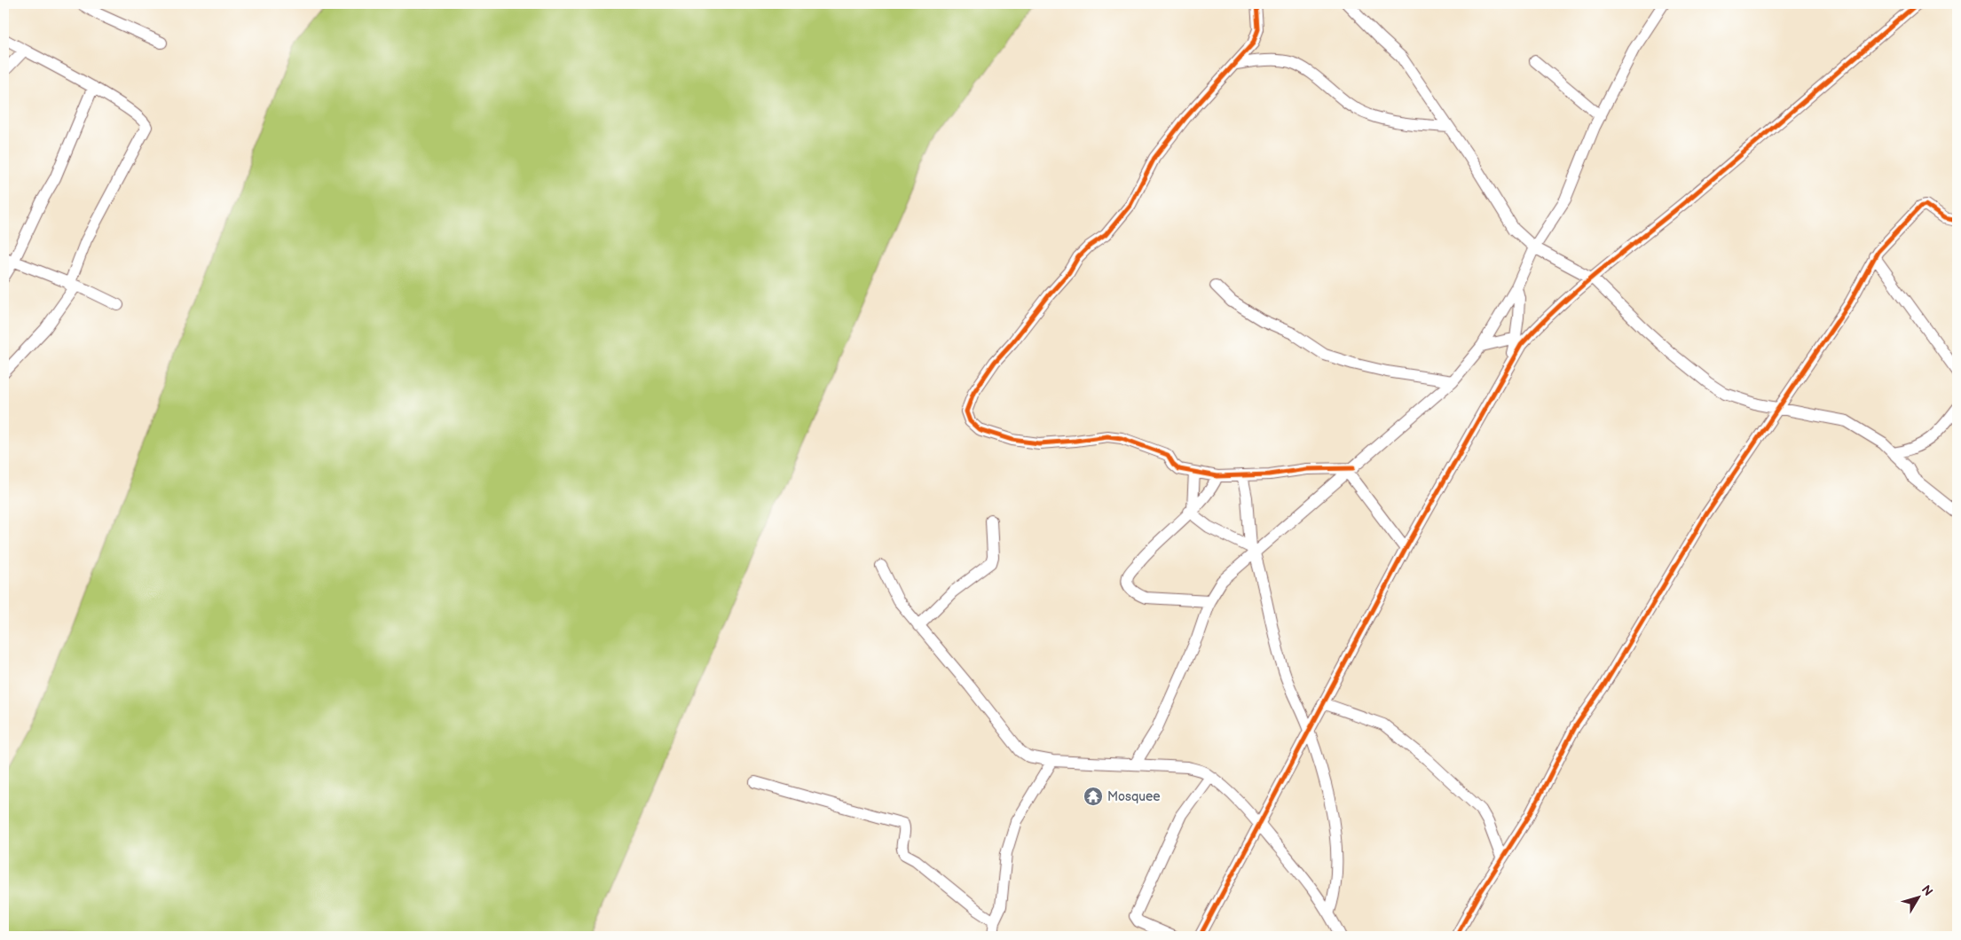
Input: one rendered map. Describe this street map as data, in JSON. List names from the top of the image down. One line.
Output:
{"places":{"temple":["Mosquee"]},"north":"top right"}
